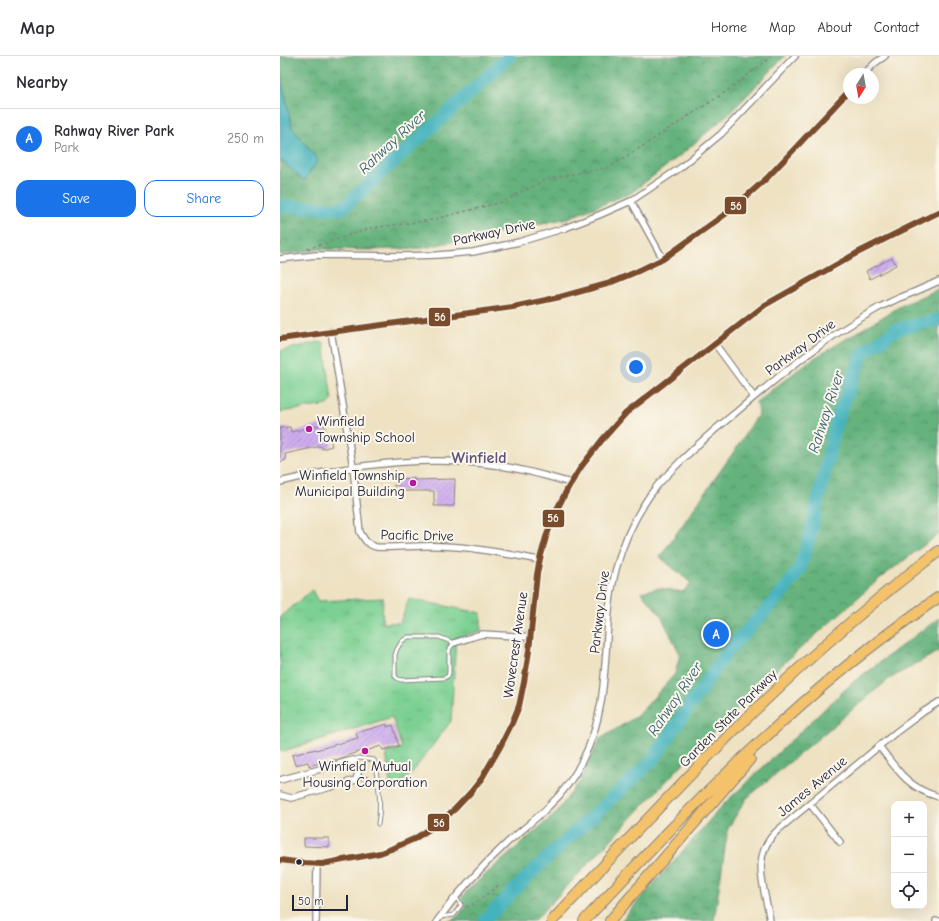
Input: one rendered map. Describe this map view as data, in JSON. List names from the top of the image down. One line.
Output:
{"streets":{"highway":["Garden State Parkway"],"street":["Parkway Drive","Pacific Drive","Wavecrest Avenue","James Avenue"]},"crossings":[["Pacific Drive","Wavecrest Avenue"]],"districts":["Winfield"],"water":["Rahway River"],"places":["Winfield Township School","Winfield Township Municipal Building","Winfield Mutual Housing Corporation"],"lines":["transit line 56"],"scale_bar":"50 m","north":"bottom","page":{"header":"Map","nav":["Home","Map","About","Contact"],"heading":"Nearby","list":[{"mark":"A","name":"Rahway River Park","note":"Park","value":"250 m"}],"buttons":["Save","Share"],"pins":"A","map_buttons":["+","−"],"scale":"50 m"}}
